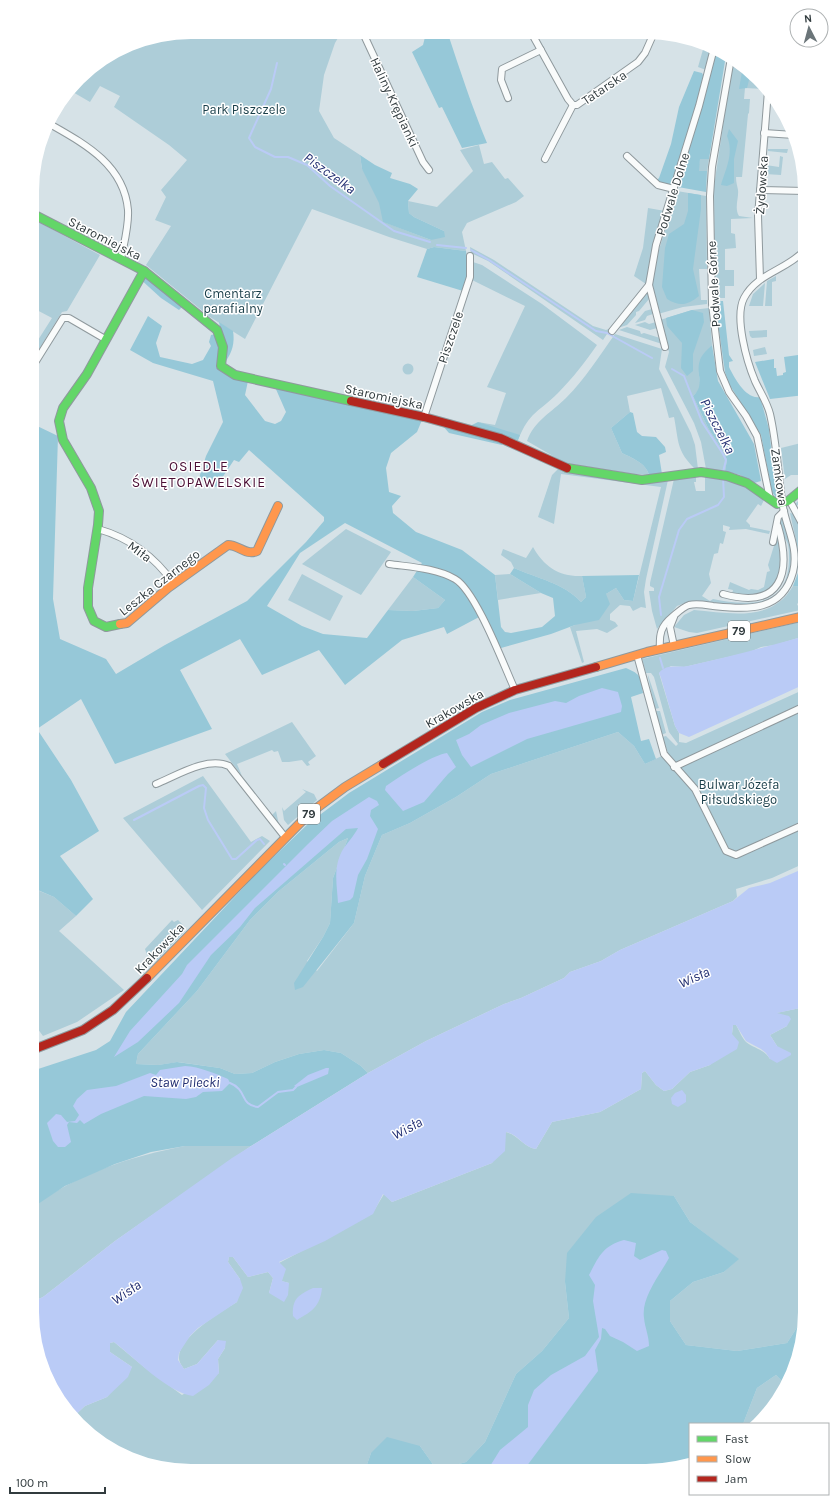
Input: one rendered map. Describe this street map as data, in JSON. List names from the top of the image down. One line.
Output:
{"streets":{"street":["Tatarska","Haliny Krępianki","Żydowska","Podwale Dolne","Staromiejska","Podwale Górne","Piszczele","Zamkowa","Miła","Leszka Czarnego","79","Krakowska"]},"crossings":[["Żydowska","Zamkowa"],["Staromiejska","Podwale Górne"],["Staromiejska","Piszczele"],["Staromiejska","Zamkowa"],["Staromiejska","Leszka Czarnego"],["Zamkowa","79"],["Zamkowa","Krakowska"],["Miła","Leszka Czarnego"],["79","Krakowska"]],"districts":["OSIEDLE ŚWIĘTOPAWELSKIE"],"water":["Piszczelka","Wisła","Staw Pilecki"],"parks":["Park Piszczele","Cmentarz parafialny","Bulwar Józefa Piłsudskiego"],"legend":["Fast","Slow","Jam"],"scale_bar":"100 m","north":"top"}
